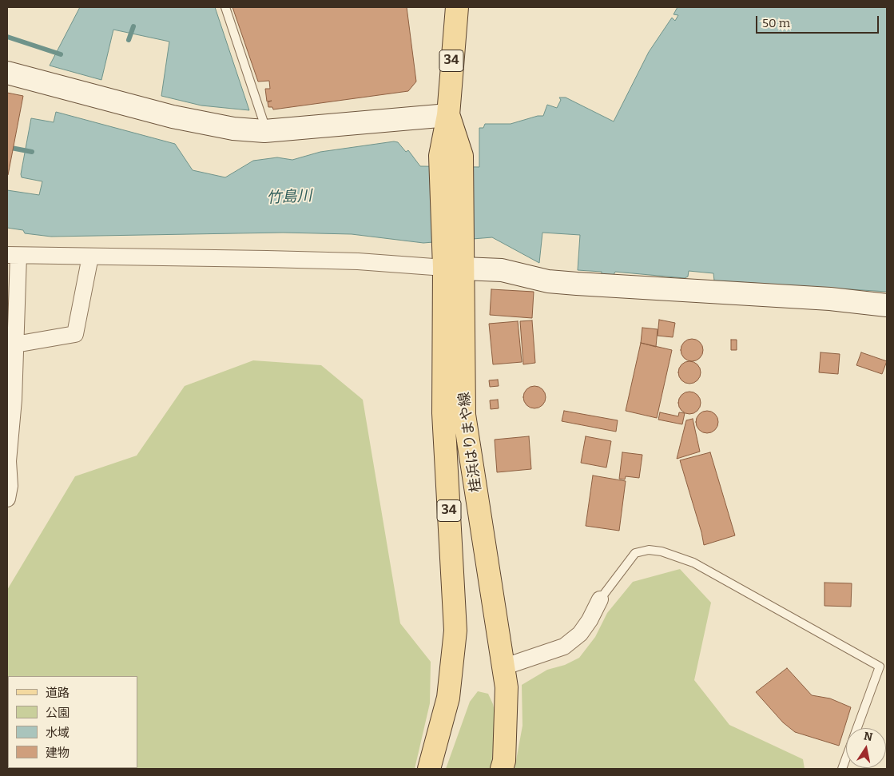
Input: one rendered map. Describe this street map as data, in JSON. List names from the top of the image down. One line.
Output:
{"streets":{"main road":["34","桂浜はりまや線"]},"water":["竹島川"],"legend":["道路","公園","水域","建物"],"scale_bar":"50 m","north":"top"}
